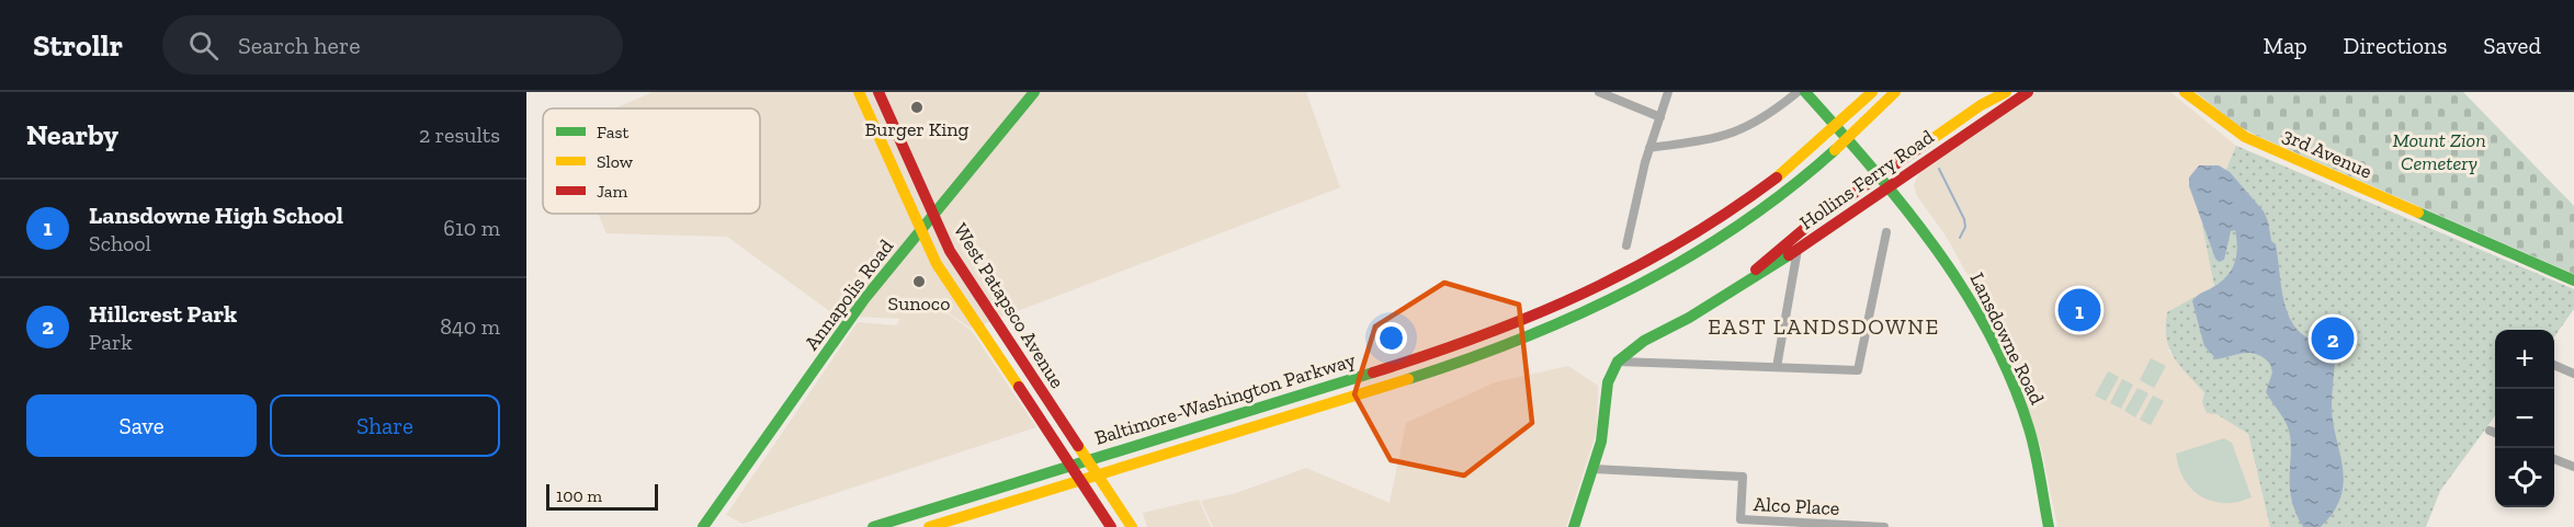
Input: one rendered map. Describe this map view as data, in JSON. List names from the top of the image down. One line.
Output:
{"streets":{"main road":["3rd Avenue","Hollins Ferry Road","Annapolis Road","West Patapsco Avenue","Lansdowne Road","Baltimore-Washington Parkway"],"street":["Alco Place"]},"crossings":[["Hollins Ferry Road","Lansdowne Road"],["Annapolis Road","West Patapsco Avenue"]],"districts":["EAST LANDSDOWNE"],"parks":["Mount Zion Cemetery"],"places":["Burger King","Sunoco"],"legend":["Fast","Slow","Jam"],"scale_bar":"100 m","page":{"header":"Strollr","search":"Search here","nav":["Map","Directions","Saved"],"heading":["Nearby","2 results"],"list":[{"mark":"1","name":"Lansdowne High School","note":"School","value":"610 m"},{"mark":"2","name":"Hillcrest Park","note":"Park","value":"840 m"}],"pins":["1","2"],"map_buttons":["+","−"],"buttons":["Save","Share"],"scale":"100 m"}}
